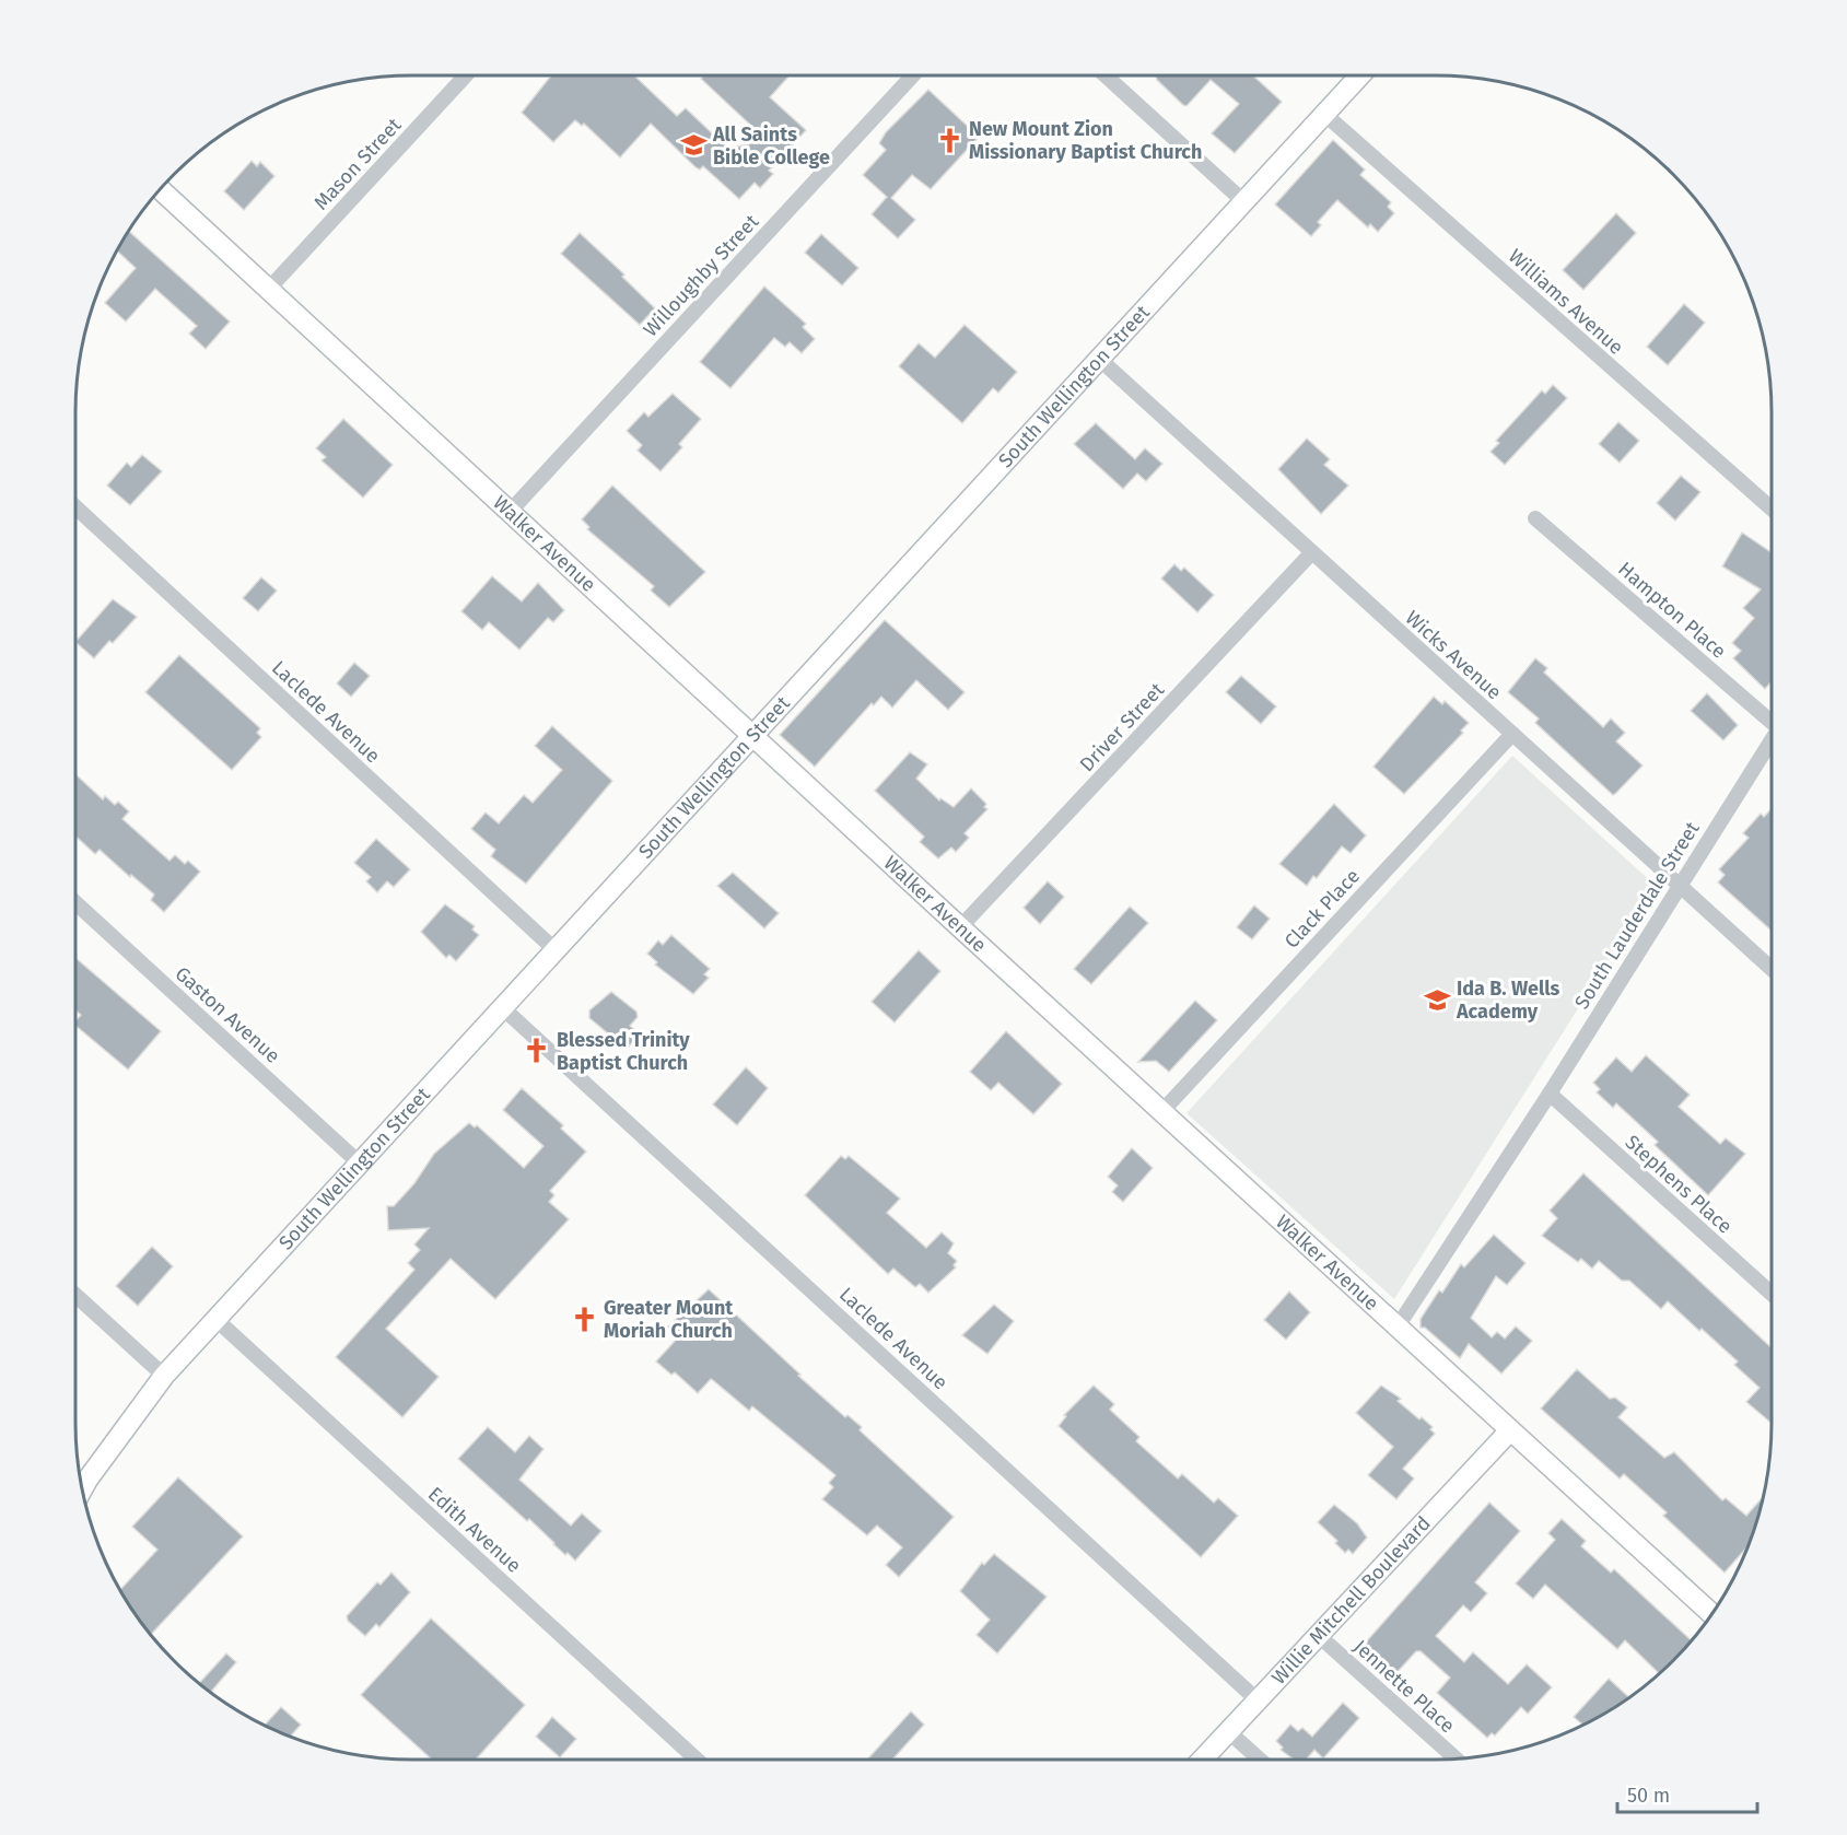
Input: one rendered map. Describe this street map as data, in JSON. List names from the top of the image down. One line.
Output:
{"streets":{"street":["Mason Street","Willoughby Street","Williams Avenue","South Wellington Street","Walker Avenue","Hampton Place","Wicks Avenue","Laclede Avenue","Driver Street","Clack Place","South Lauderdale Street","Gaston Avenue","Stephens Place","Edith Avenue","Willie Mitchell Boulevard","Jennette Place"]},"crossings":[["Mason Street","Walker Avenue"],["Willoughby Street","Walker Avenue"],["Williams Avenue","South Wellington Street"],["South Wellington Street","Walker Avenue"],["South Wellington Street","Wicks Avenue"],["South Wellington Street","Laclede Avenue"],["South Wellington Street","Gaston Avenue"],["South Wellington Street","Edith Avenue"],["Walker Avenue","Driver Street"],["Walker Avenue","Clack Place"],["Walker Avenue","South Lauderdale Street"],["Walker Avenue","Willie Mitchell Boulevard"],["Wicks Avenue","Driver Street"],["Wicks Avenue","Clack Place"],["Wicks Avenue","South Lauderdale Street"],["Laclede Avenue","Willie Mitchell Boulevard"],["South Lauderdale Street","Stephens Place"],["Willie Mitchell Boulevard","Jennette Place"]],"places":{"church":["New Mount Zion Missionary Baptist Church","Blessed Trinity Baptist Church","Greater Mount Moriah Church"],"school or university":["All Saints Bible College","Ida B. Wells Academy"]},"scale_bar":"50 m"}
